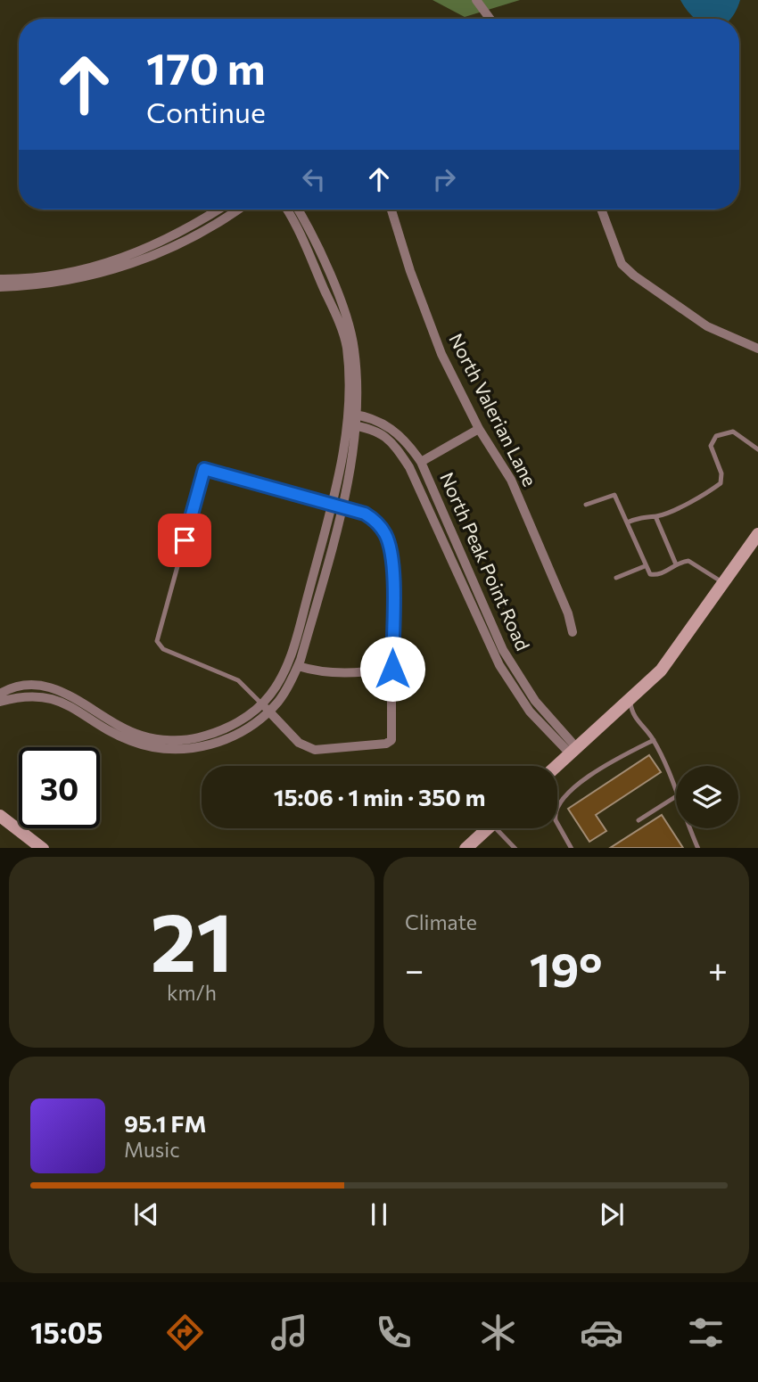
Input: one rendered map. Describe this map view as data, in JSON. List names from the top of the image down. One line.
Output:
{"streets":{"street":["North Valerian Lane","North Peak Point Road"]},"page":{"turn":["170 m","Continue"],"limit":"30","trip":"15:06 · 1 min · 350 m","tile":[["21","km/h"],"Climate"],"heat":["−","19°","+"],"song":["95.1 FM","Music"],"tabs":"15:05"}}
